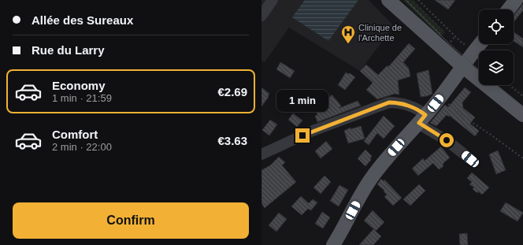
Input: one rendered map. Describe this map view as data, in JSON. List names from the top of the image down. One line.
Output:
{"places":{"hospital":["Clinique de l'Archette"]},"page":{"banner":["Allée des Sureaux","Rue du Larry"],"list":[{"name":"Economy","note":"1 min · 21:59","value":"€2.69"},{"name":"Comfort","note":"2 min · 22:00","value":"€3.63"}],"bubble":"1 min","buttons":"Confirm"}}
